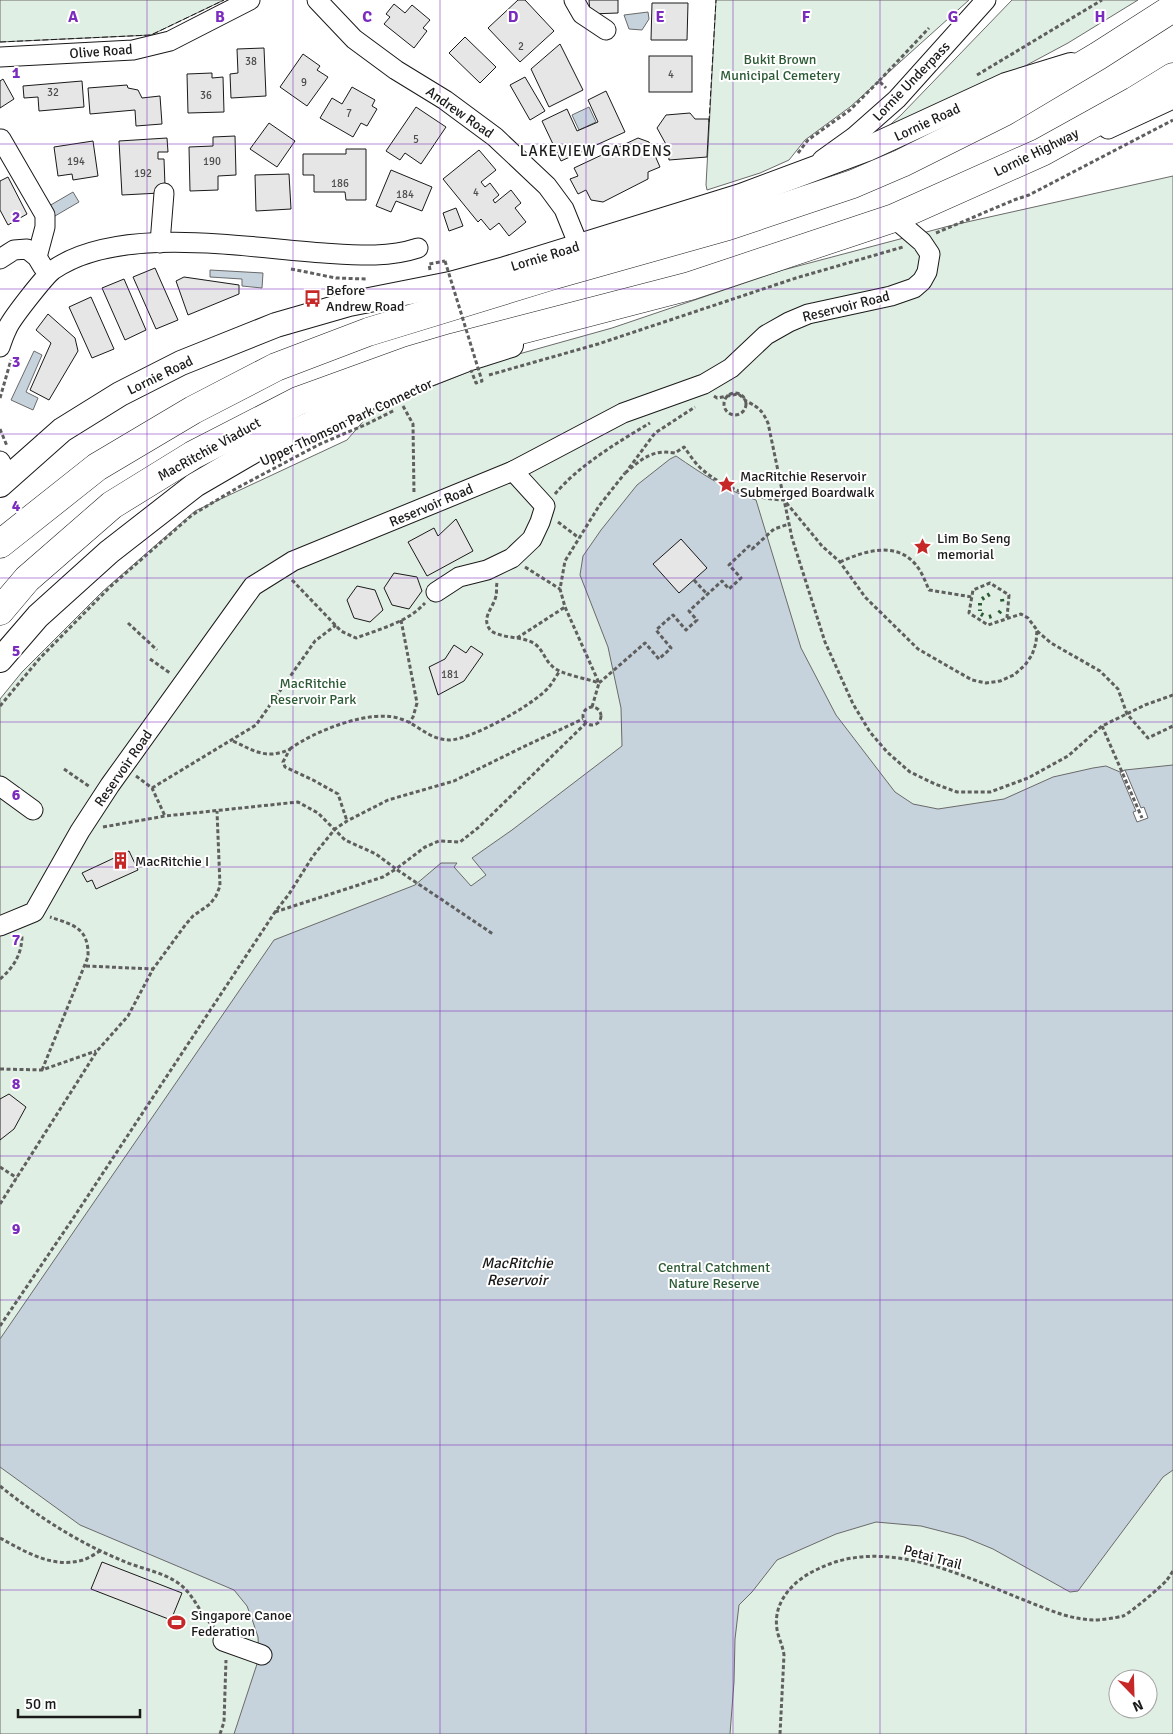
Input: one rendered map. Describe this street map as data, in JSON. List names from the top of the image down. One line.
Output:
{"streets":{"highway":["Lornie Road","Lornie Highway","MacRitchie Viaduct"],"street":["Olive Road","Lornie Underpass","Andrew Road","Reservoir Road"],"path":["Upper Thomson Park Connector","Petai Trail"]},"crossings":[["Lornie Underpass","Lornie Road"],["Andrew Road","Lornie Road"],["Lornie Highway","Reservoir Road"]],"districts":["LAKEVIEW GARDENS"],"water":["MacRitchie Reservoir"],"parks":["Bukit Brown Municipal Cemetery","MacRitchie Reservoir Park","Central Catchment Nature Reserve"],"places":{"bus stop":["Before Andrew Road"],"place":["MacRitchie Reservoir Submerged Boardwalk","Lim Bo Seng memorial"],"building":["MacRitchie I"],"sports":["Singapore Canoe Federation"]},"house_numbers":["2","38","4","9","32","36","7","5","194","190","192","186","4","184","181"],"scale_bar":"50 m","north":"bottom right","grid":{"columns":["A","B","C","D","E","F","G","H"],"rows":["1","2","3","4","5","6","7","8","9"]}}
